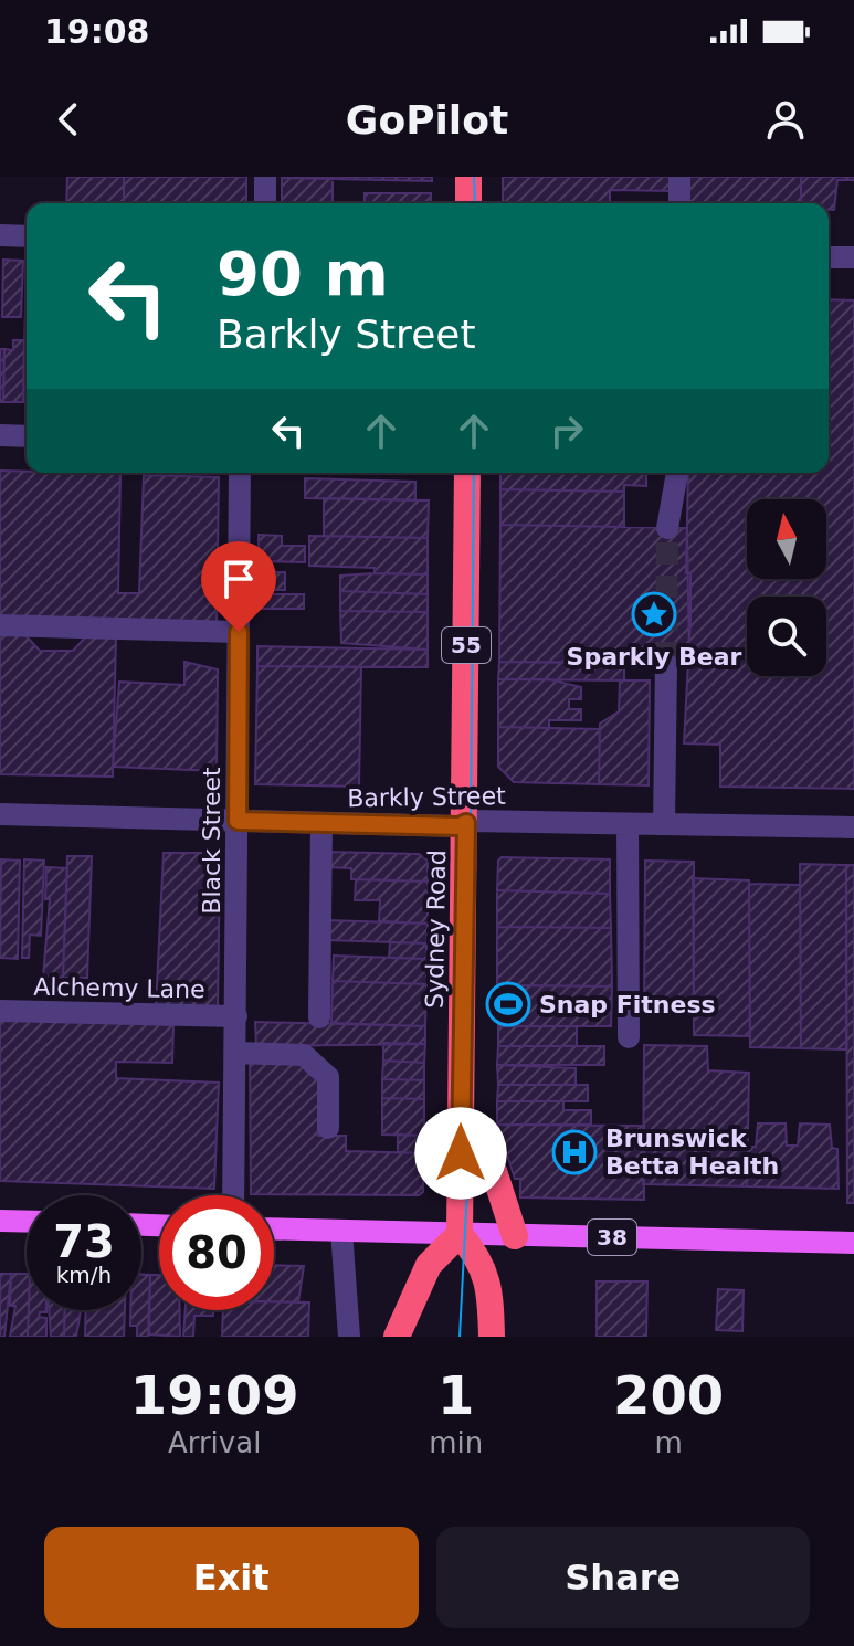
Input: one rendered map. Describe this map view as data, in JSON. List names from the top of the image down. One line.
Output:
{"streets":{"highway":["55","Sydney Road"],"main road":["38"],"street":["Barkly Street","Black Street","Alchemy Lane"]},"crossings":[["Barkly Street","Black Street"],["Barkly Street","Sydney Road"],["Black Street","Alchemy Lane"],["Sydney Road","38"]],"places":{"place":["Sparkly Bear"],"sports":["Snap Fitness"],"hospital":["Brunswick Betta Health"]},"north":"top","page":{"status":"19:08","header":"GoPilot","turn":["90 m","Barkly Street"],"speed":"73 km/h","limit":"80","eta":["19:09","Arrival","1","min","200","m"],"buttons":["Exit","Share"]}}
